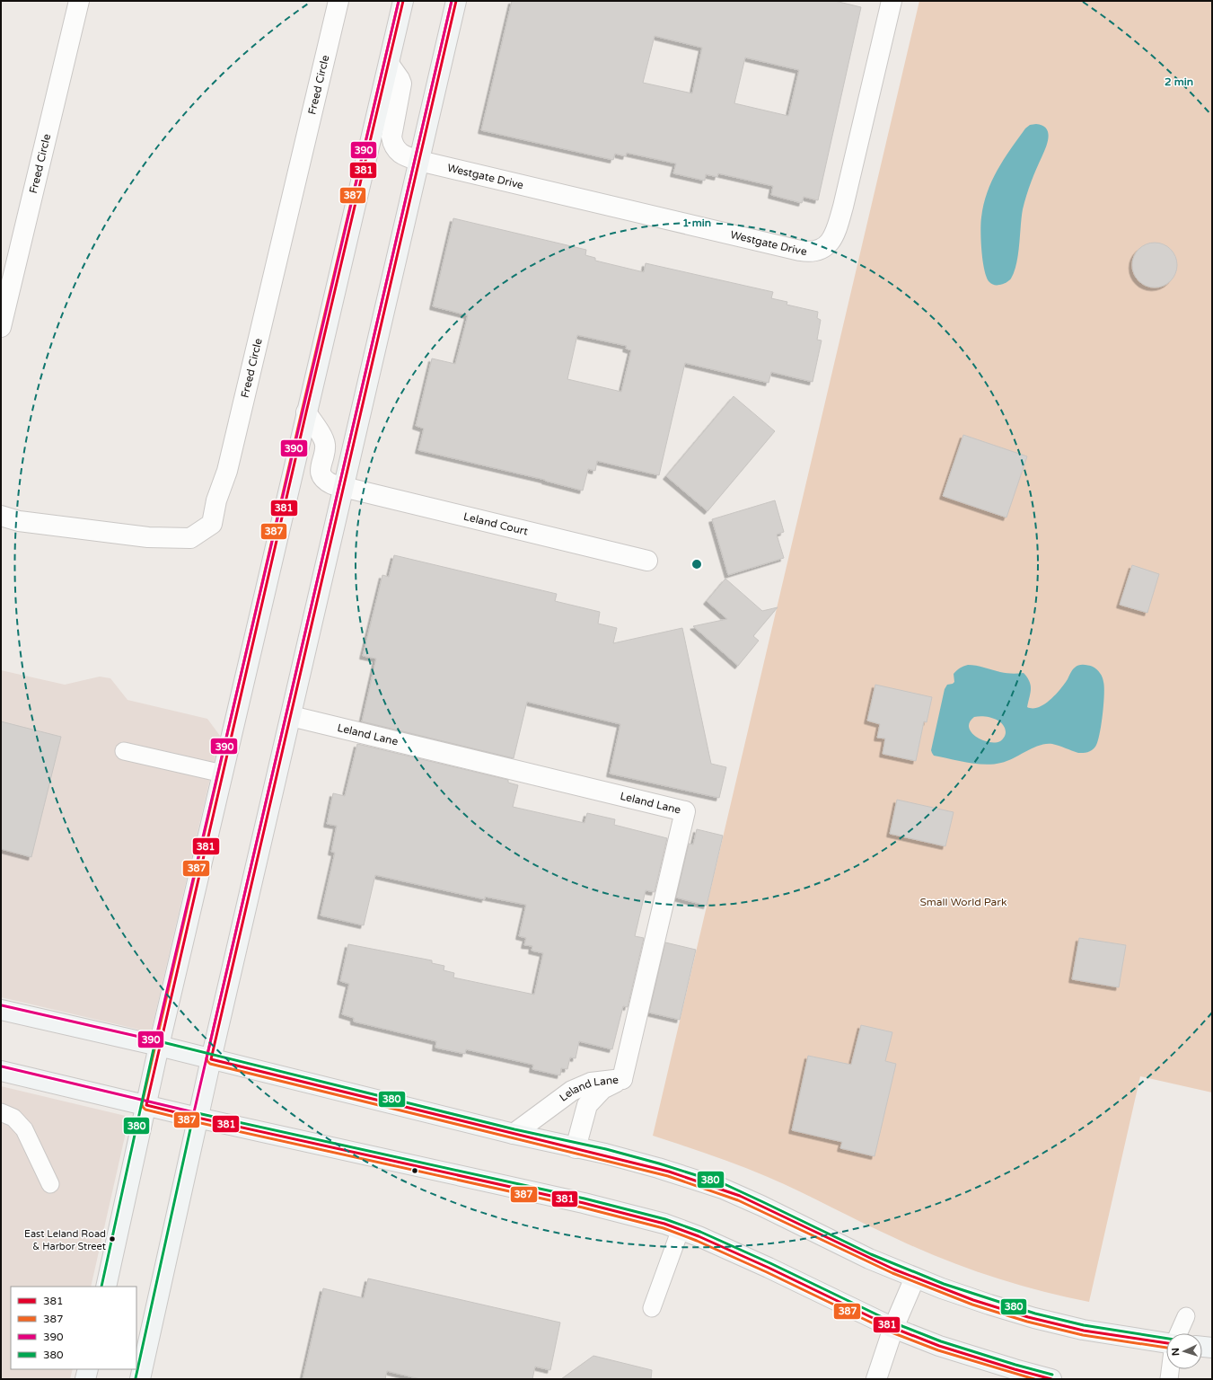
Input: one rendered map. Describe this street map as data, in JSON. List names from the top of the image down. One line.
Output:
{"streets":{"street":["Freed Circle","Westgate Drive","Leland Court","Leland Lane"]},"parks":["Small World Park"],"places":["East Leland Road & Harbor Street"],"lines":["transit line 381","transit line 387","transit line 390","transit line 380"],"legend":["381","387","390","380"],"north":"left","rings":["2 min","1 min"]}
